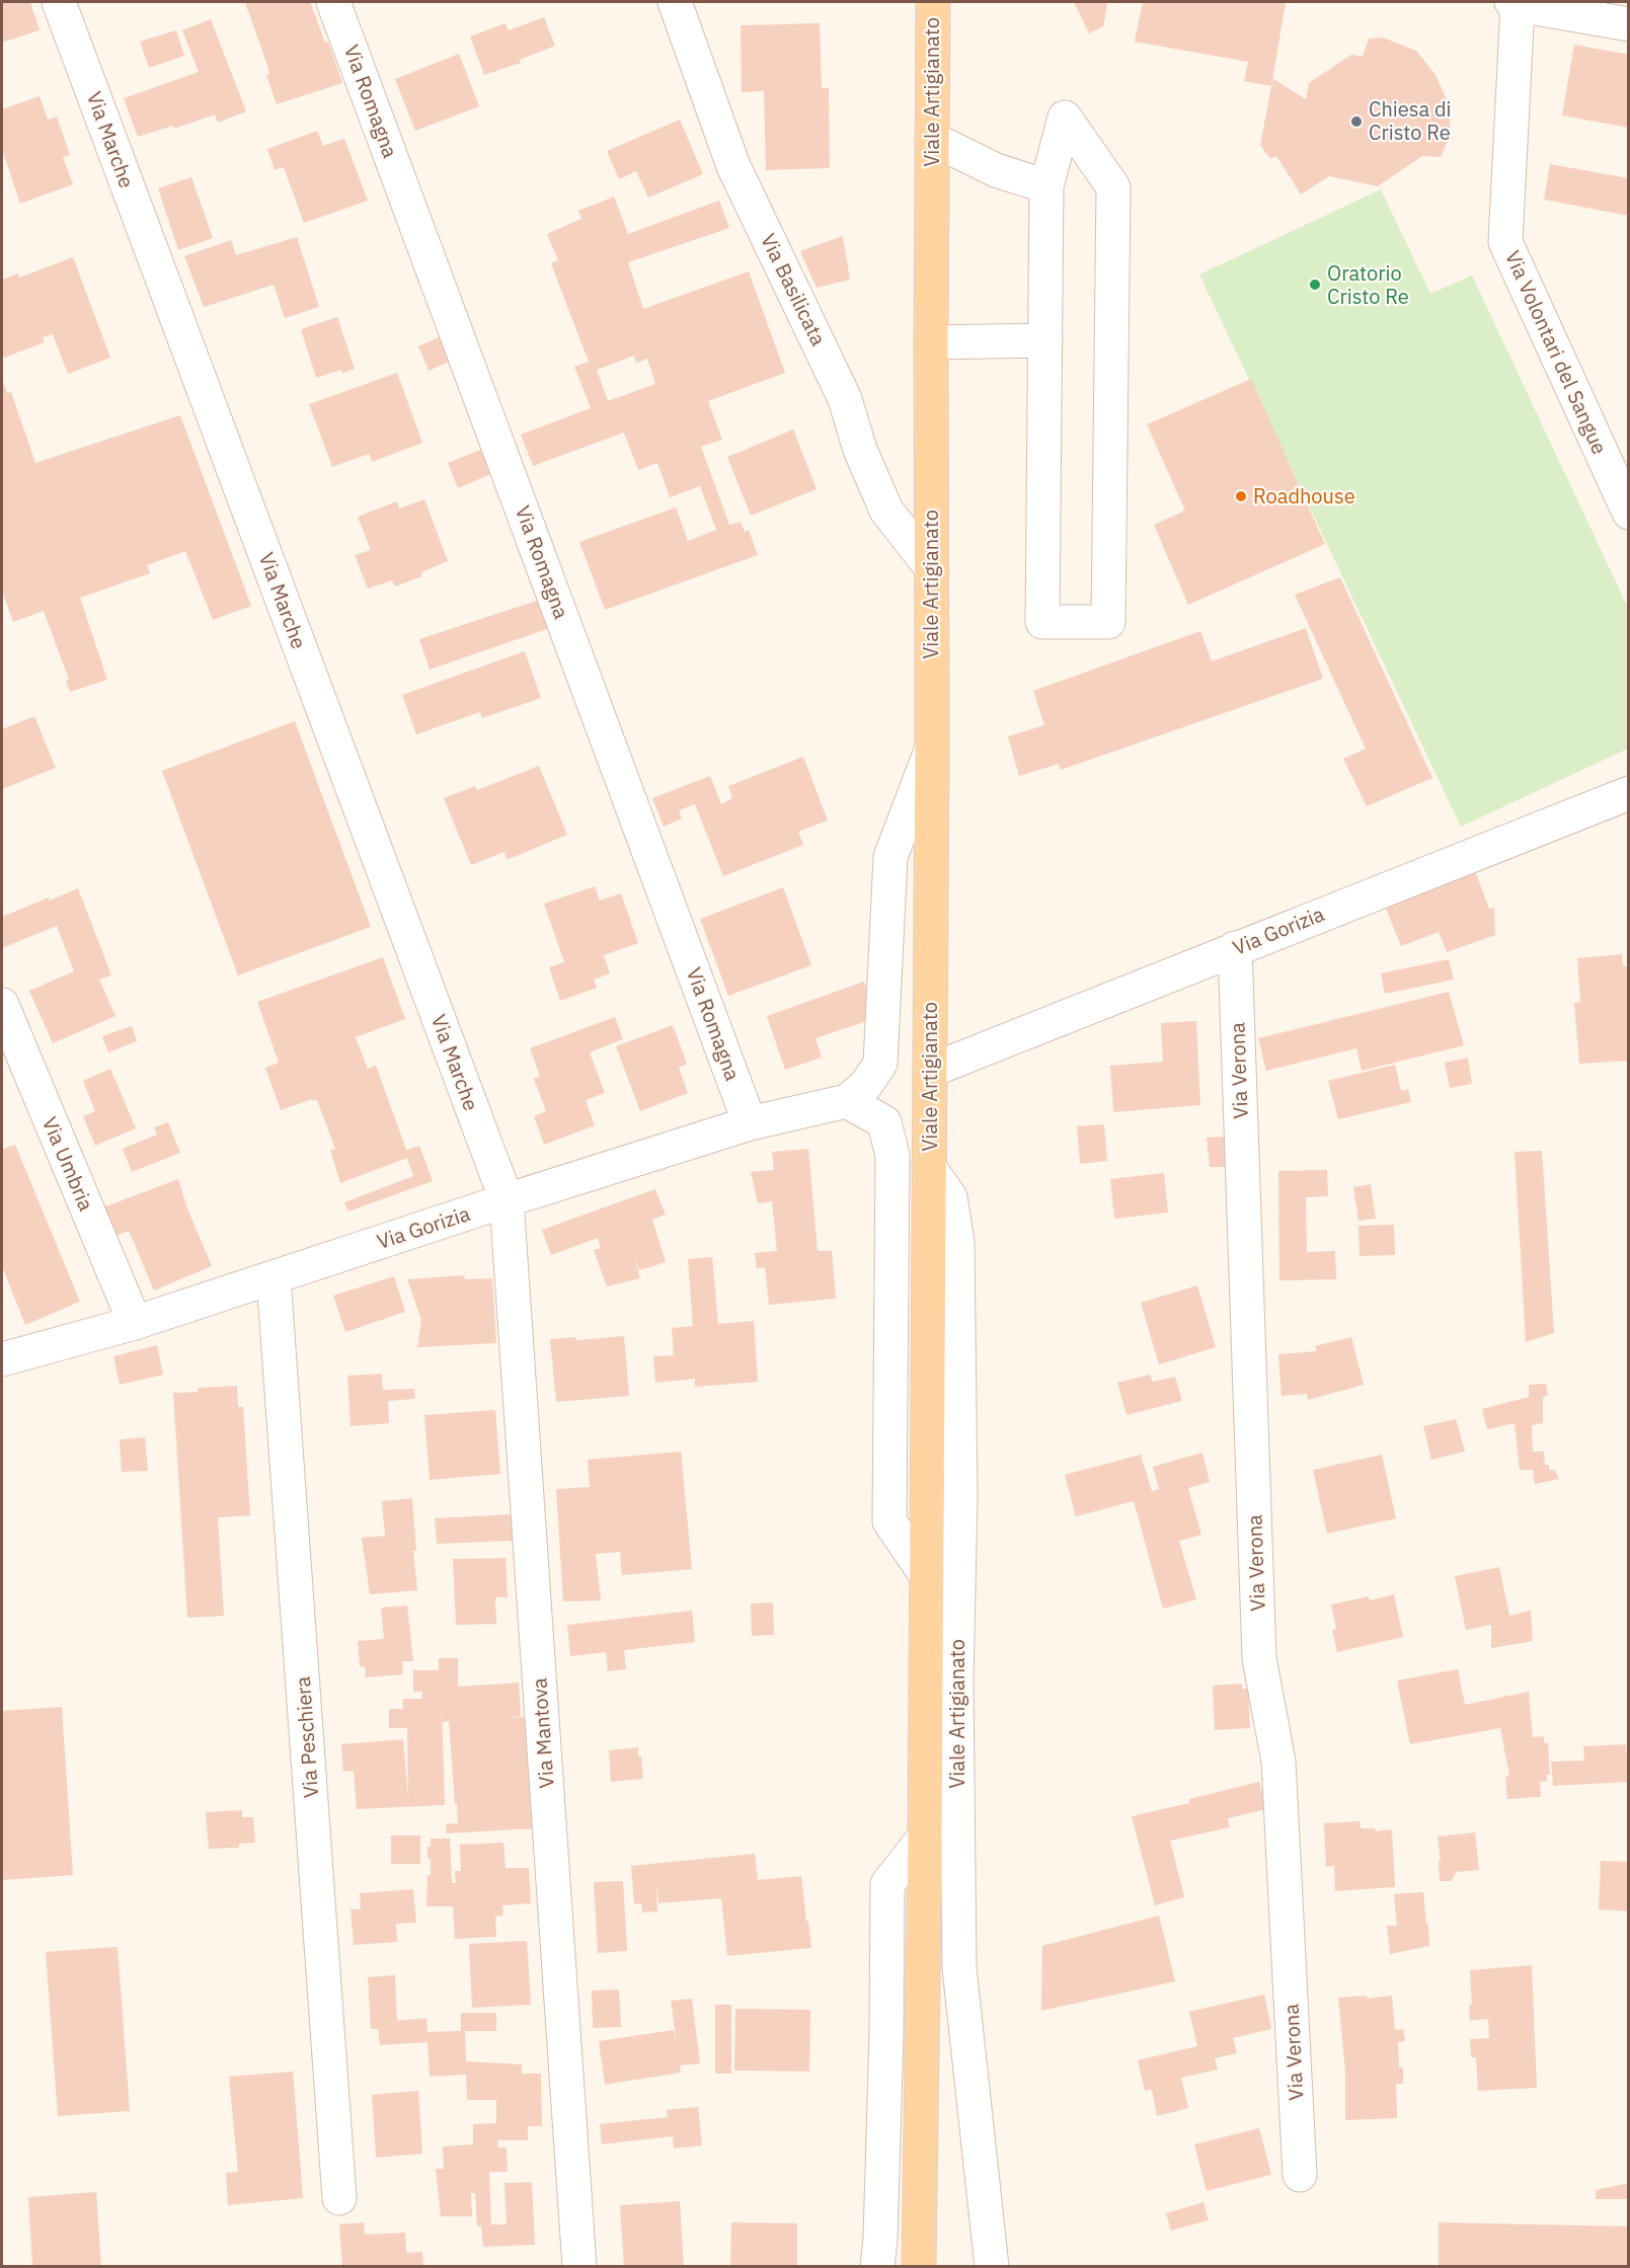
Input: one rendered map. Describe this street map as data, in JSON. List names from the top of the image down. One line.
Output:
{"streets":{"main road":["Viale Artigianato"],"street":["Via Romagna","Via Marche","Via Basilicata","Via Volontari del Sangue","Via Gorizia","Via Verona","Via Umbria","Via Mantova","Via Peschiera"]},"crossings":[["Viale Artigianato","Via Basilicata"],["Viale Artigianato","Via Gorizia"],["Via Romagna","Via Gorizia"],["Via Marche","Via Gorizia"],["Via Marche","Via Mantova"],["Via Gorizia","Via Verona"],["Via Gorizia","Via Umbria"],["Via Gorizia","Via Mantova"],["Via Gorizia","Via Peschiera"]],"places":["Chiesa di Cristo Re","Oratorio Cristo Re","Roadhouse"]}
